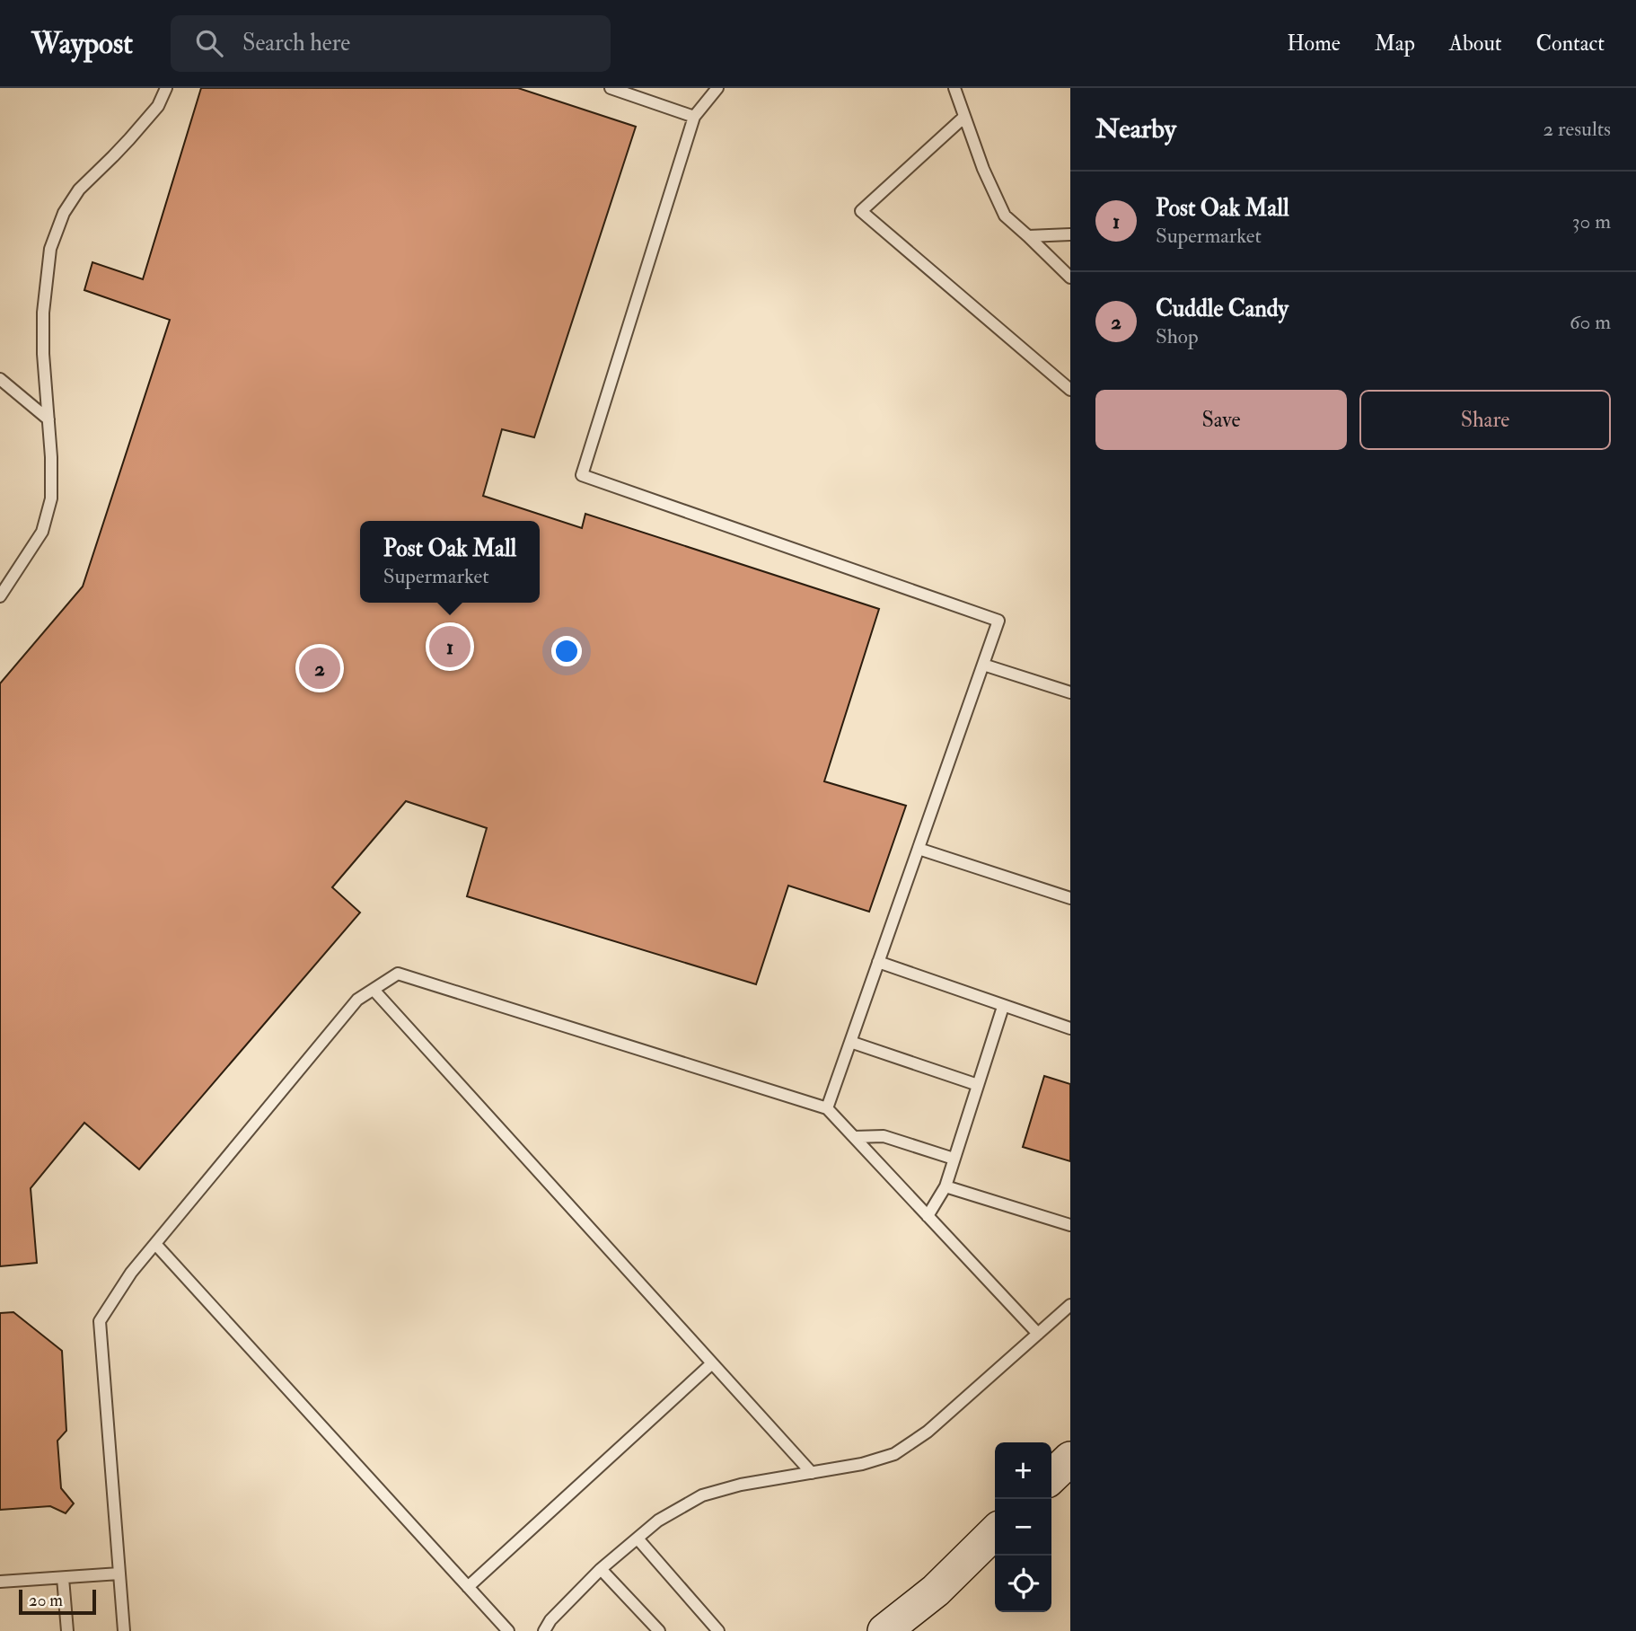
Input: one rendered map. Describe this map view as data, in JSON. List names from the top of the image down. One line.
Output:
{"scale_bar":"20 m","page":{"header":"Waypost","search":"Search here","nav":["Home","Map","About","Contact"],"heading":["Nearby","2 results"],"list":[{"mark":"1","name":"Post Oak Mall","note":"Supermarket","value":"30 m"},{"mark":"2","name":"Cuddle Candy","note":"Shop","value":"60 m"}],"buttons":["Save","Share"],"popup":["Post Oak Mall","Supermarket"],"pins":["1","2"],"map_buttons":["+","−"],"scale":"20 m"}}
